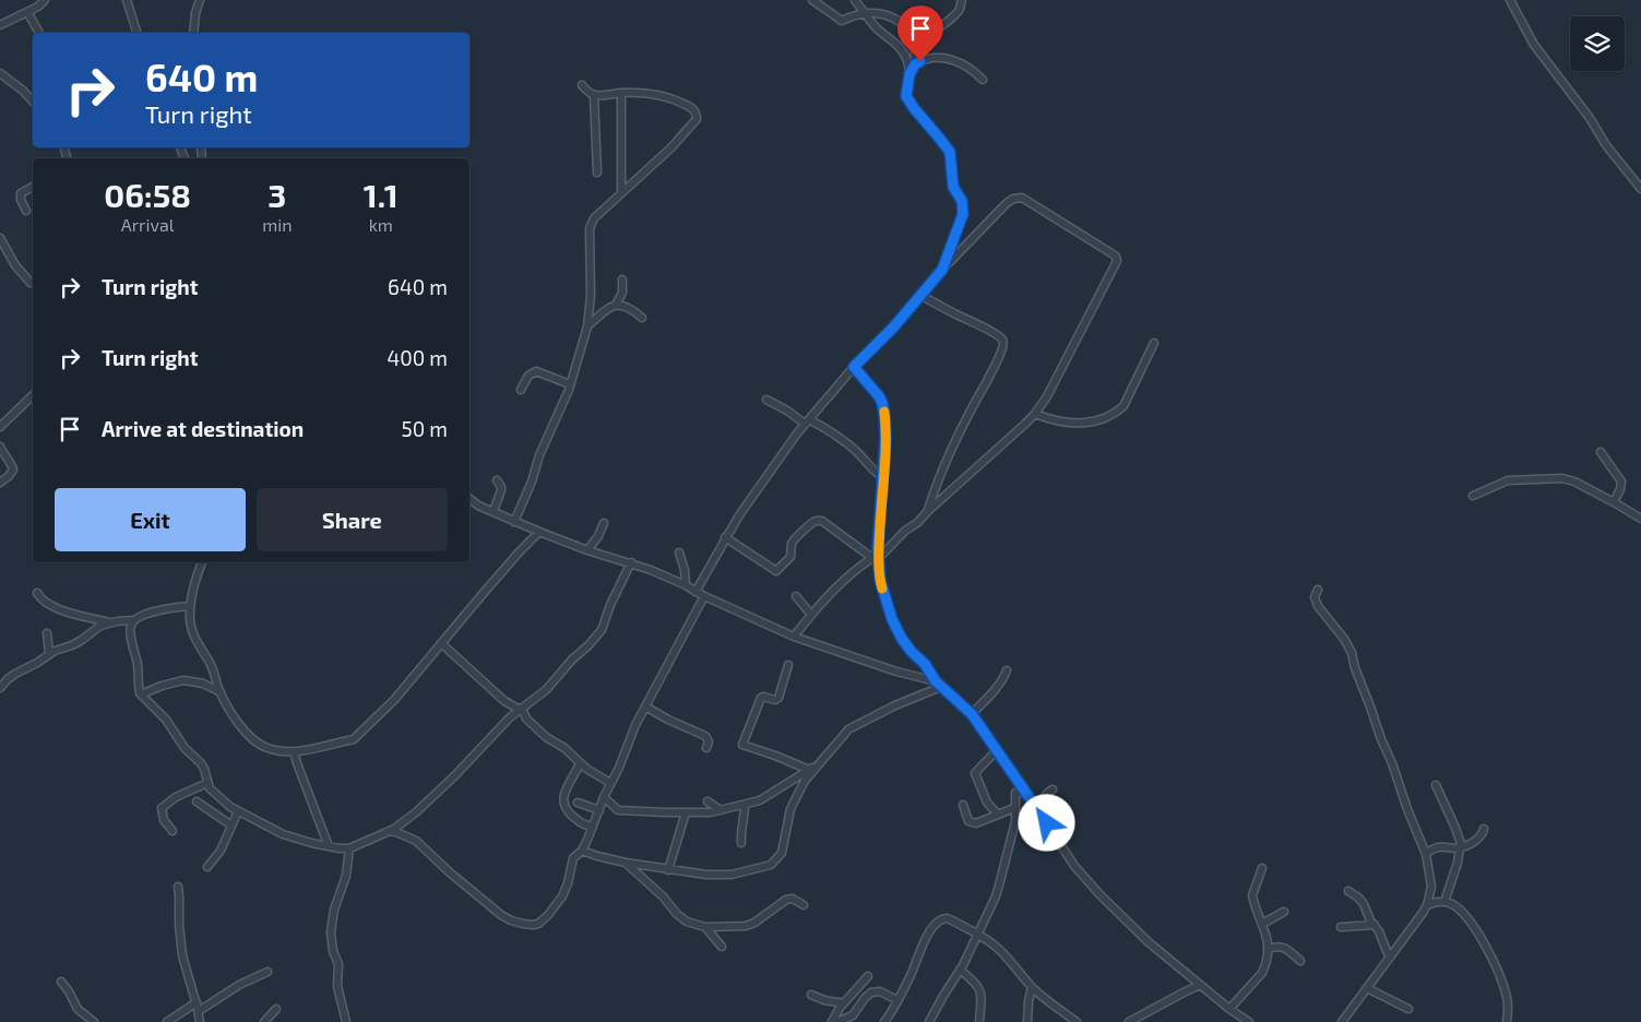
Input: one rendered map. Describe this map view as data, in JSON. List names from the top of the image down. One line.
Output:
{"page":{"turn":["640 m","Turn right"],"eta":["06:58","Arrival","3","min","1.1","km"],"list":[{"name":"Turn right","value":"640 m"},{"name":"Turn right","value":"400 m"},{"name":"Arrive at destination","value":"50 m"}],"buttons":["Exit","Share"]}}
